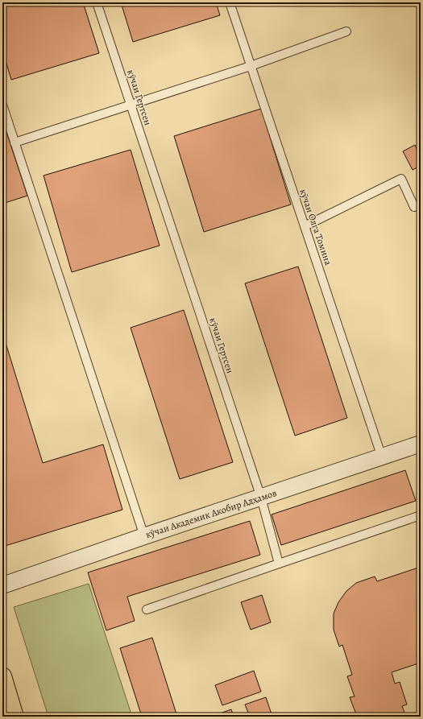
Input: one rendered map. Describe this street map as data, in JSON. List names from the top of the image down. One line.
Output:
{"streets":{"street":["кӯчаи Академик Акобир Адҳамов"],"lane":["кӯчаи Гертсен","кӯчаи Олга Томина"]},"crossings":[["кӯчаи Гертсен","кӯчаи Академик Акобир Адҳамов"],["кӯчаи Олга Томина","кӯчаи Академик Акобир Адҳамов"]]}
